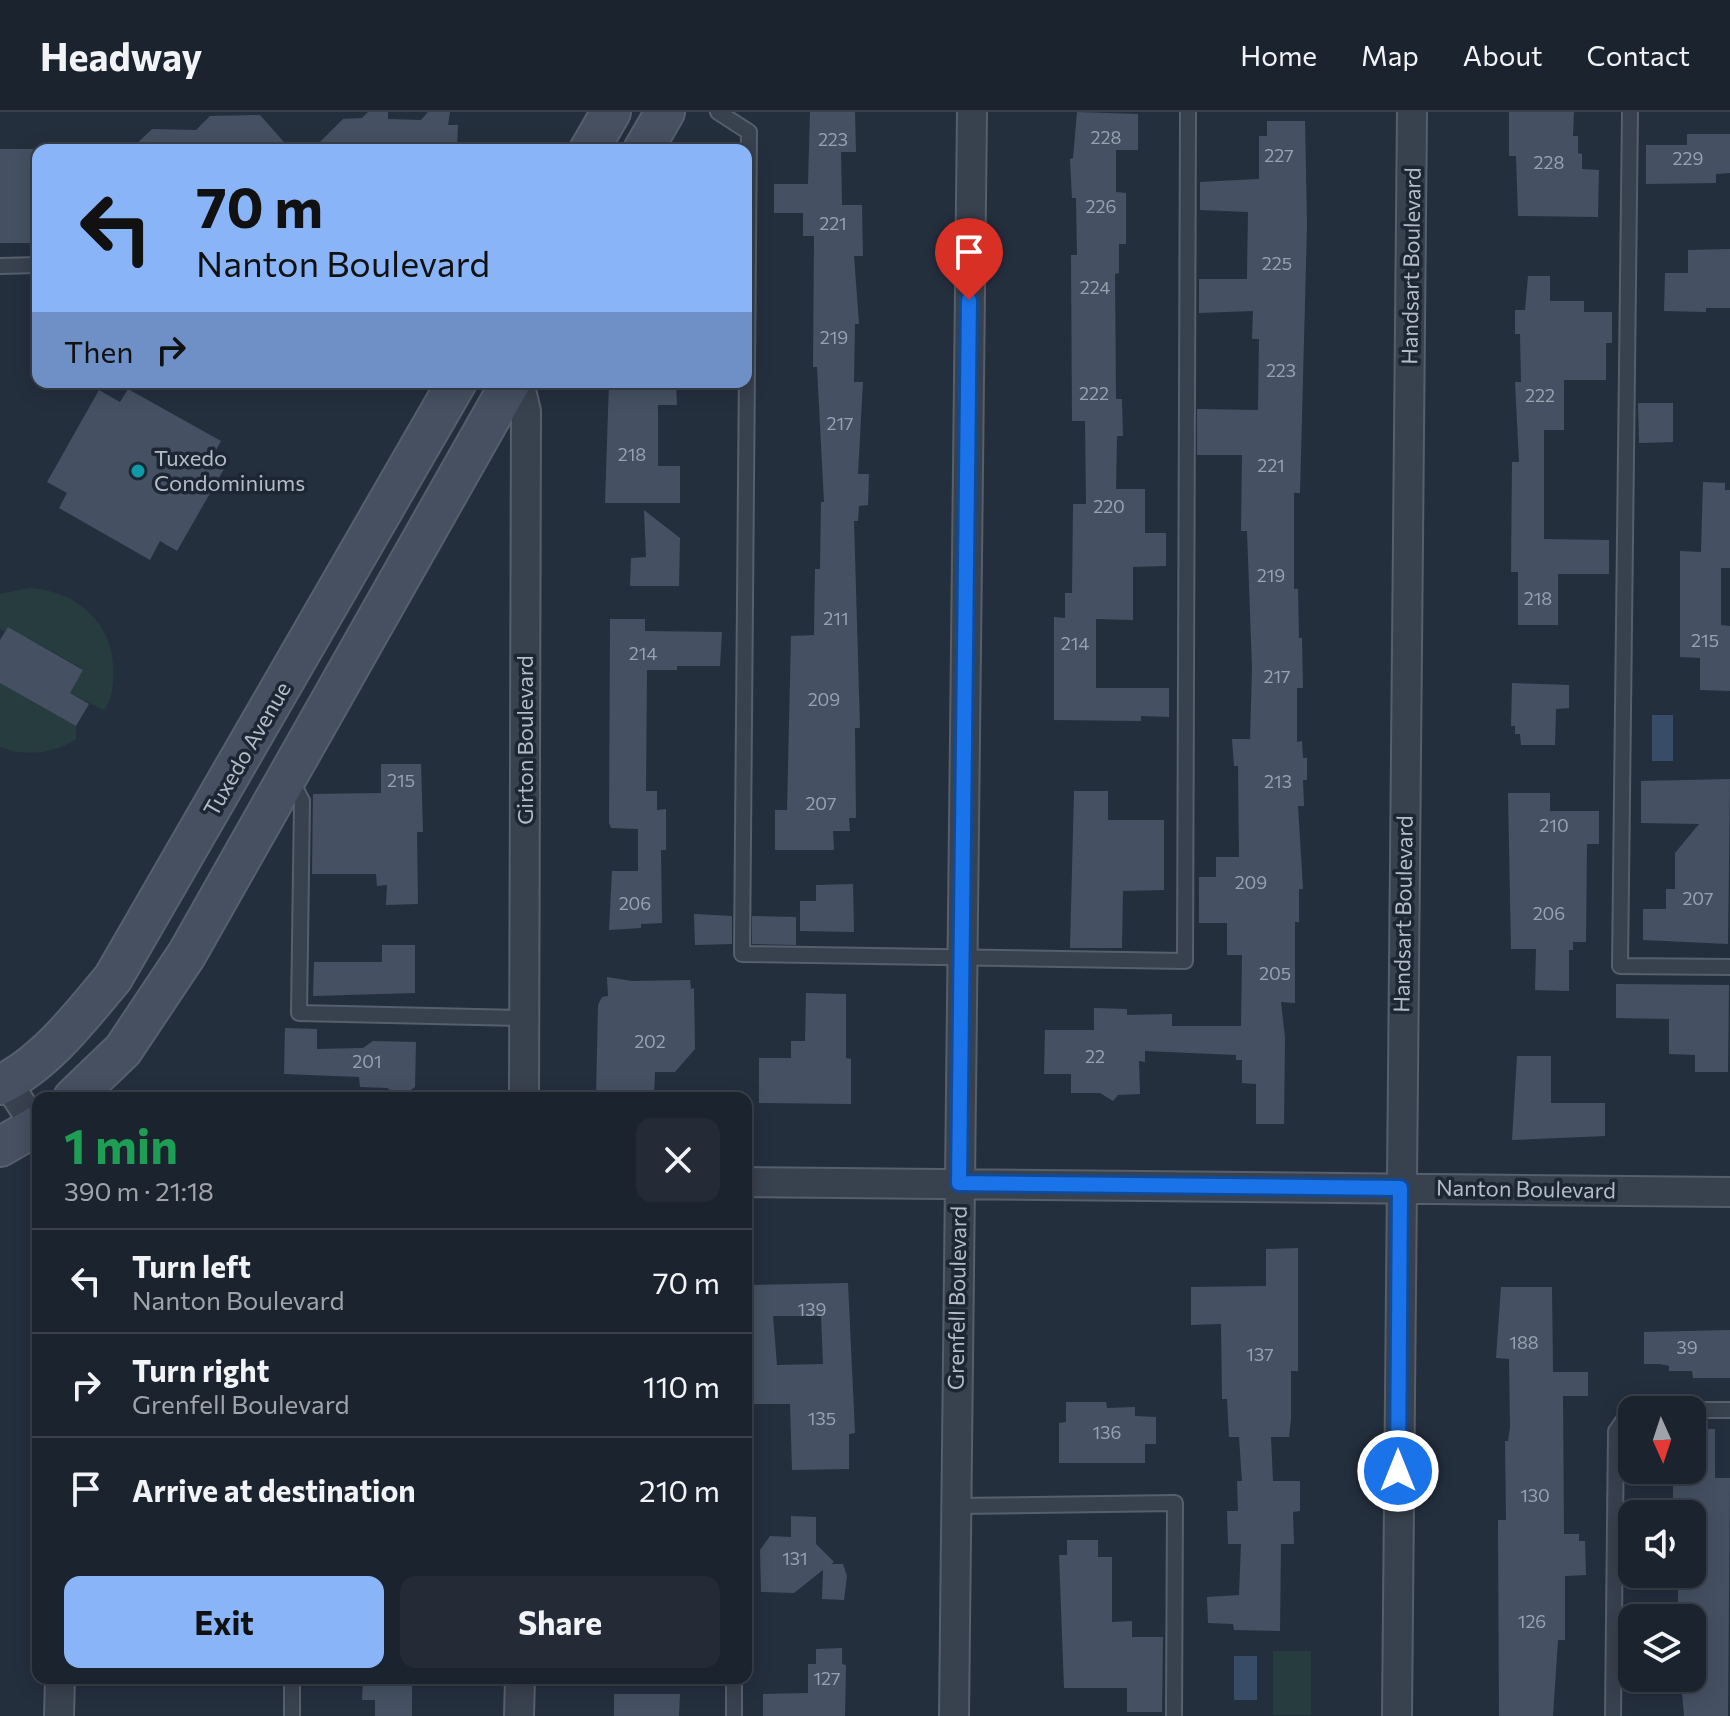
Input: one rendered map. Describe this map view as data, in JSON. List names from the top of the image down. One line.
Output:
{"streets":{"main road":["Tuxedo Avenue"],"street":["Handsart Boulevard","Girton Boulevard","Nanton Boulevard","Grenfell Boulevard"]},"crossings":[["Handsart Boulevard","Nanton Boulevard"],["Nanton Boulevard","Grenfell Boulevard"]],"places":["Tuxedo Condominiums"],"house_numbers":["228","223","227","229","228","226","221","225","224","219","223","222","222","217","218","221","220","219","218","211","215","214","214","217","209","215","213","207","210","209","207","206","206","205","202","22","201","139","188","39","137","135","136","130","131","126","127"],"north":"bottom","page":{"header":"Headway","nav":["Home","Map","About","Contact"],"turn":["70 m","Nanton Boulevard"],"then":"Then","heading":["1 min","390 m · 21:18"],"list":[{"name":"Turn left","note":"Nanton Boulevard","value":"70 m"},{"name":"Turn right","note":"Grenfell Boulevard","value":"110 m"},{"name":"Arrive at destination","value":"210 m"}],"buttons":["Exit","Share"]}}
